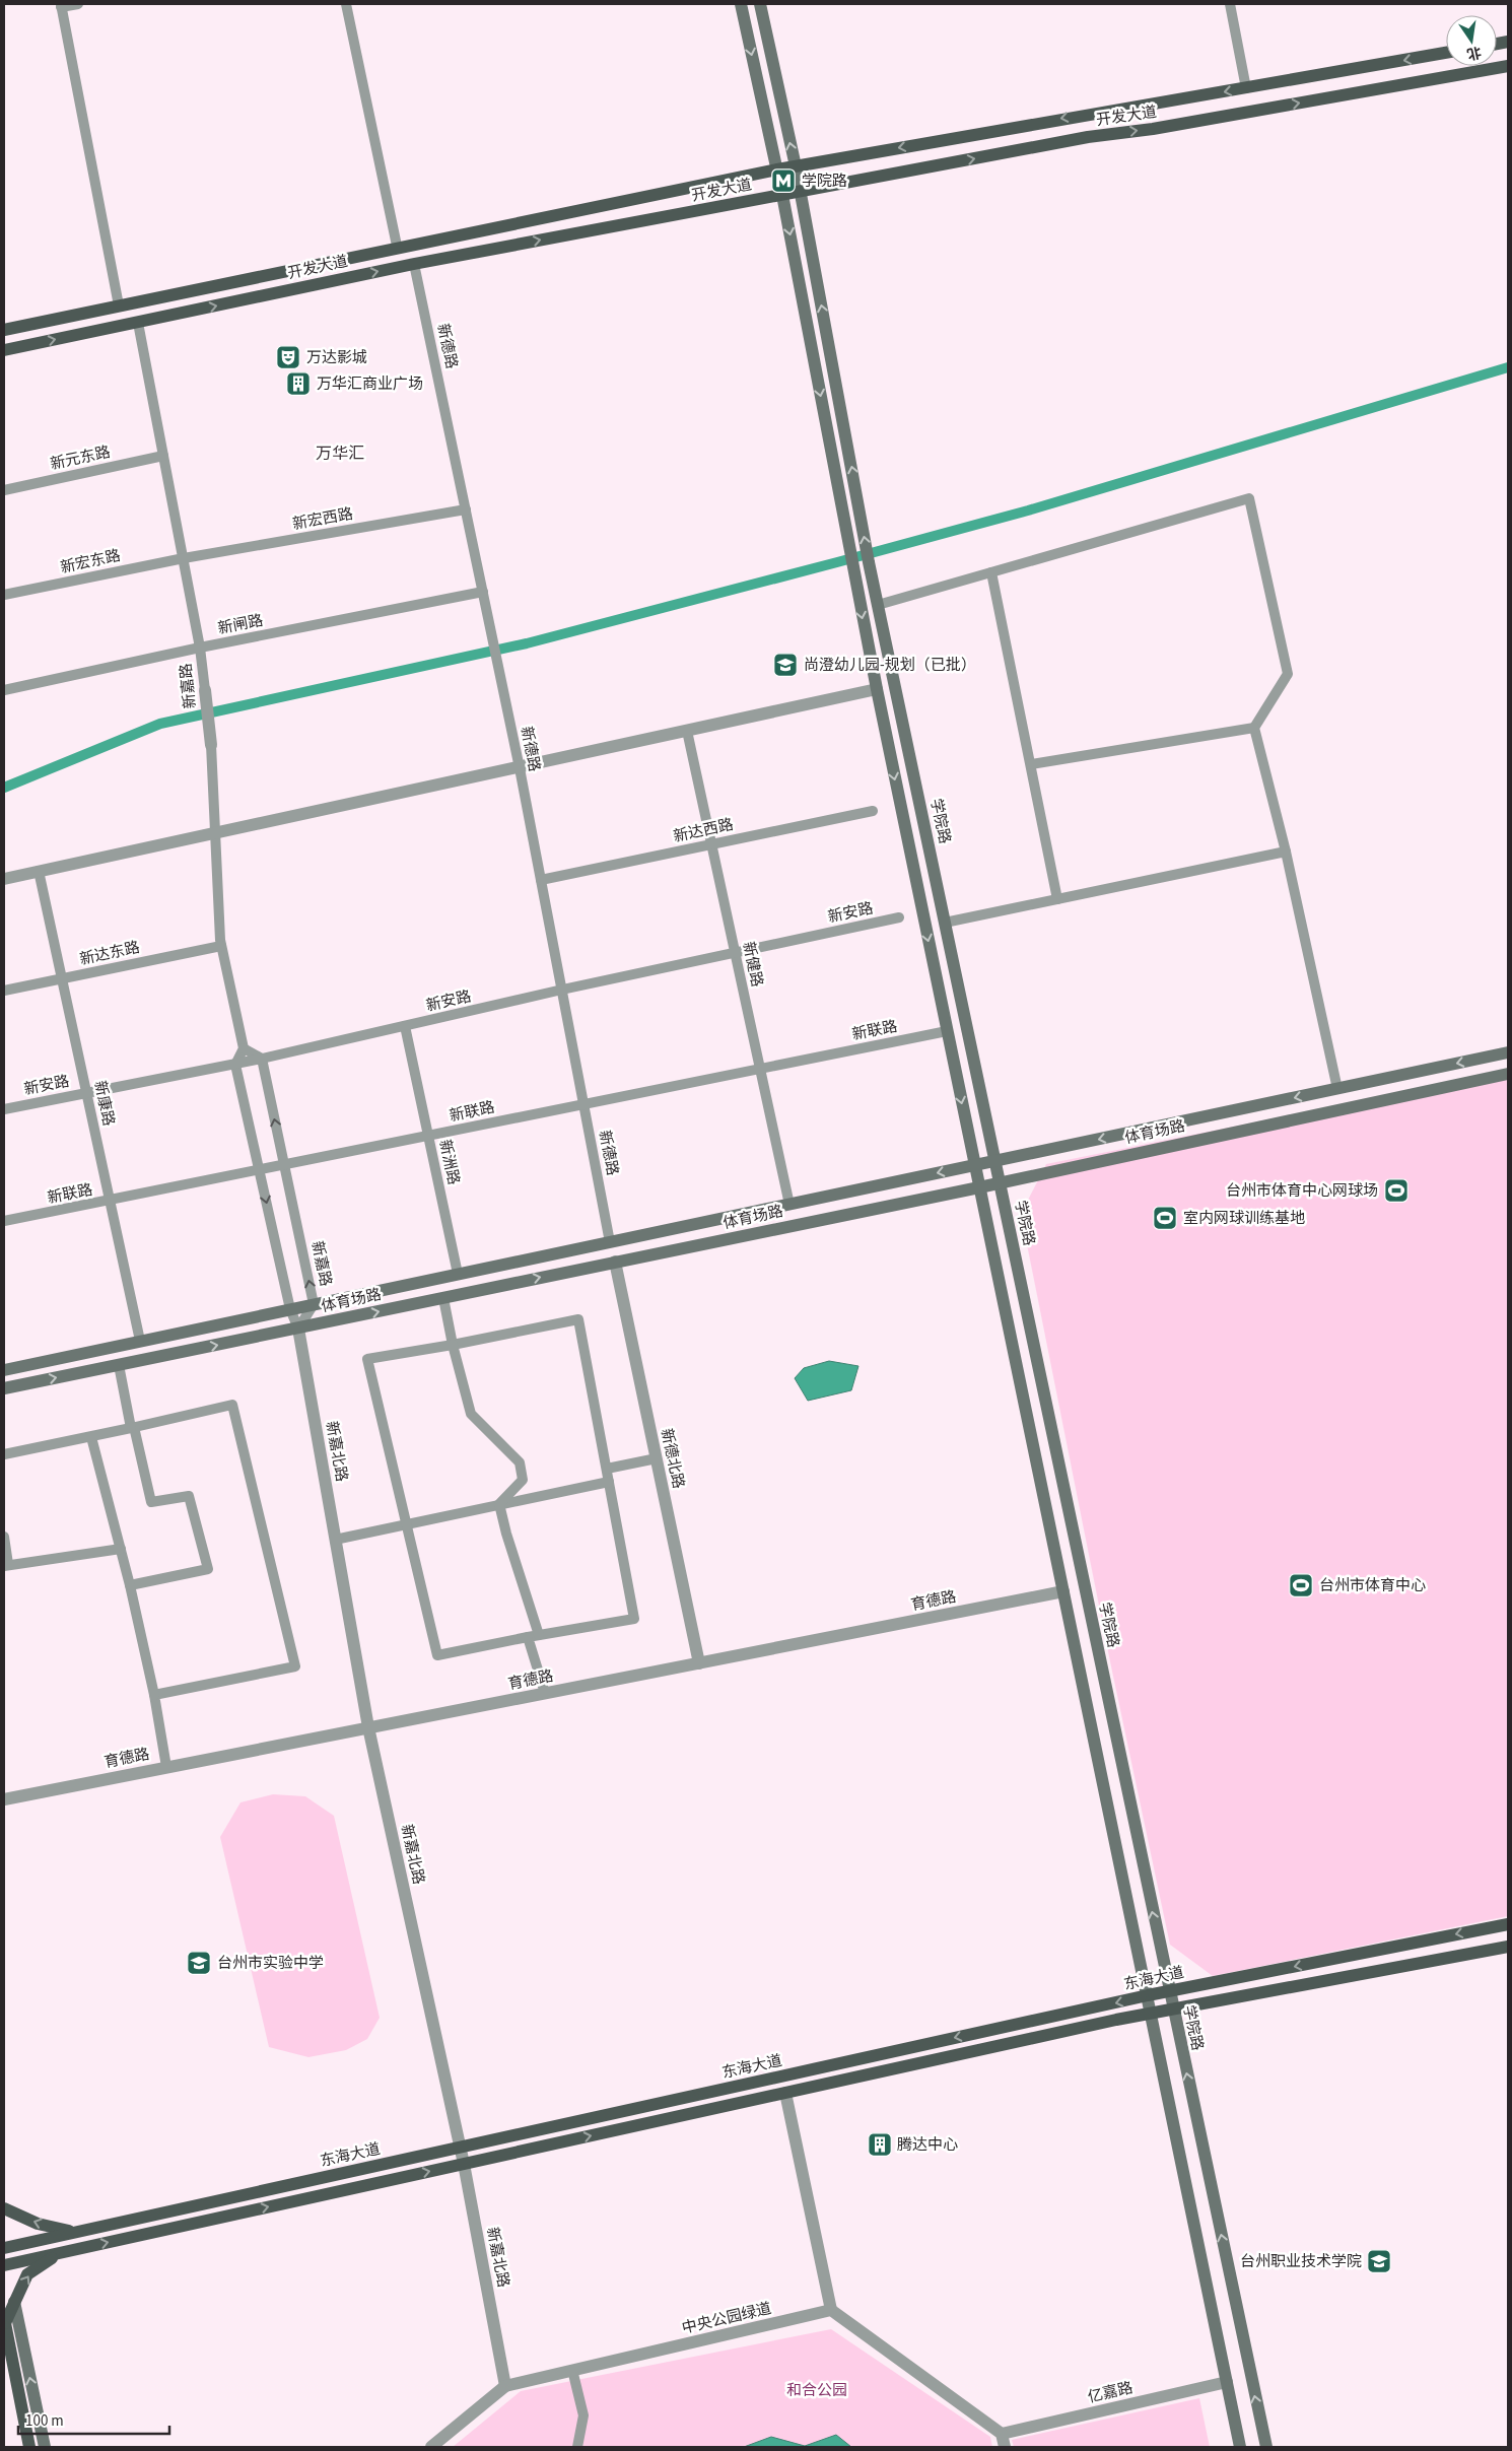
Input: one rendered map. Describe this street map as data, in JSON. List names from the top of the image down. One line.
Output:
{"streets":{"main road":["开发大道","学院路","体育场路","东海大道"],"street":["新德路","新元东路","新宏西路","新宏东路","新闸路","新嘉路","新达西路","新安路","新达东路","新健路","新联路","新康路","新洲路","新嘉北路","新德北路","育德路","中央公园绿道","亿嘉路"]},"crossings":[["开发大道","新德路"],["开发大道","新嘉路"],["开发大道","学院路"],["新德路","新宏西路"],["新德路","新闸路"],["新德路","新达西路"],["新德路","新安路"],["新德路","新联路"],["新元东路","新嘉路"],["新宏西路","新宏东路"],["新宏西路","新嘉路"],["新宏东路","新嘉路"],["新闸路","新嘉路"],["新嘉路","新安路"],["新嘉路","新达东路"],["新嘉路","新联路"],["新嘉路","体育场路"],["新嘉路","新嘉北路"],["学院路","体育场路"],["学院路","东海大道"],["新达西路","新健路"],["新安路","新健路"],["新安路","新康路"],["新安路","新洲路"],["新达东路","新康路"],["新健路","新联路"],["新联路","新康路"],["新联路","新洲路"],["体育场路","新嘉北路"],["体育场路","新德北路"],["新嘉北路","育德路"],["新嘉北路","东海大道"],["新嘉北路","中央公园绿道"],["新德北路","育德路"]],"districts":["万华汇"],"parks":["和合公园"],"places":{"metro station":["学院路"],"theatre":["万达影城"],"building":["万华汇商业广场","腾达中心"],"school or university":["尚澄幼儿园-规划（已批）","台州市实验中学","台州职业技术学院"],"sports":["台州市体育中心网球场","室内网球训练基地","台州市体育中心"]},"scale_bar":"100 m","north":"bottom"}
